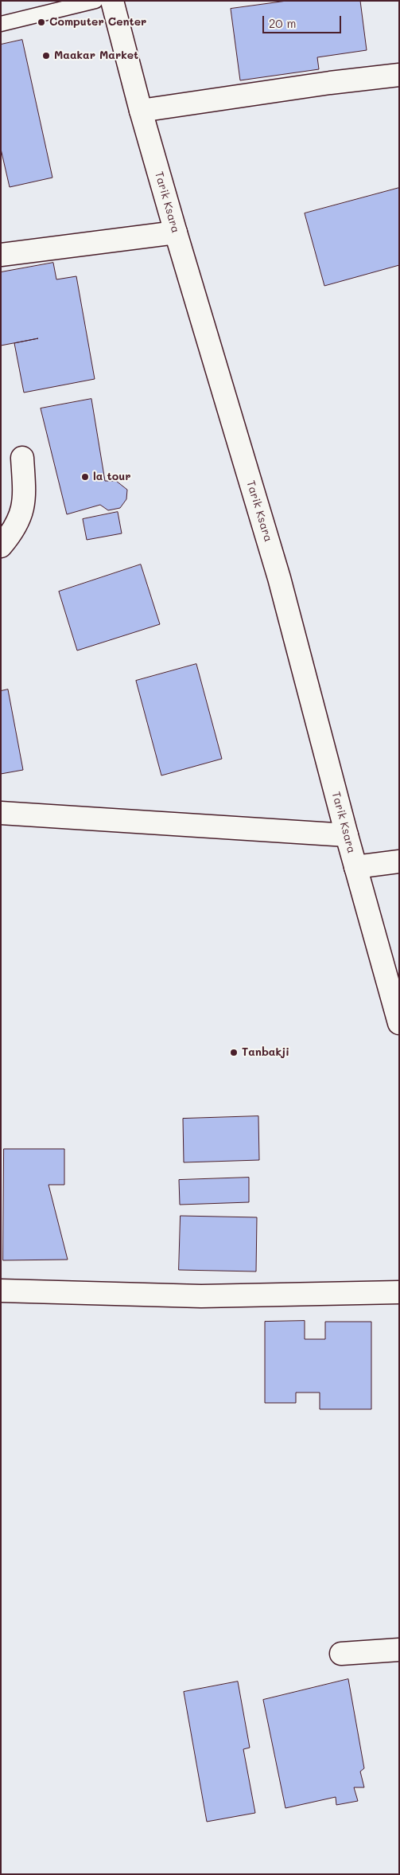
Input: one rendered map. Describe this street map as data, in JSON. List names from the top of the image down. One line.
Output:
{"streets":{"street":["Tarik Ksara"]},"places":["Computer Center","Maakar Market","la tour","Tanbakji"],"scale_bar":"20 m"}
